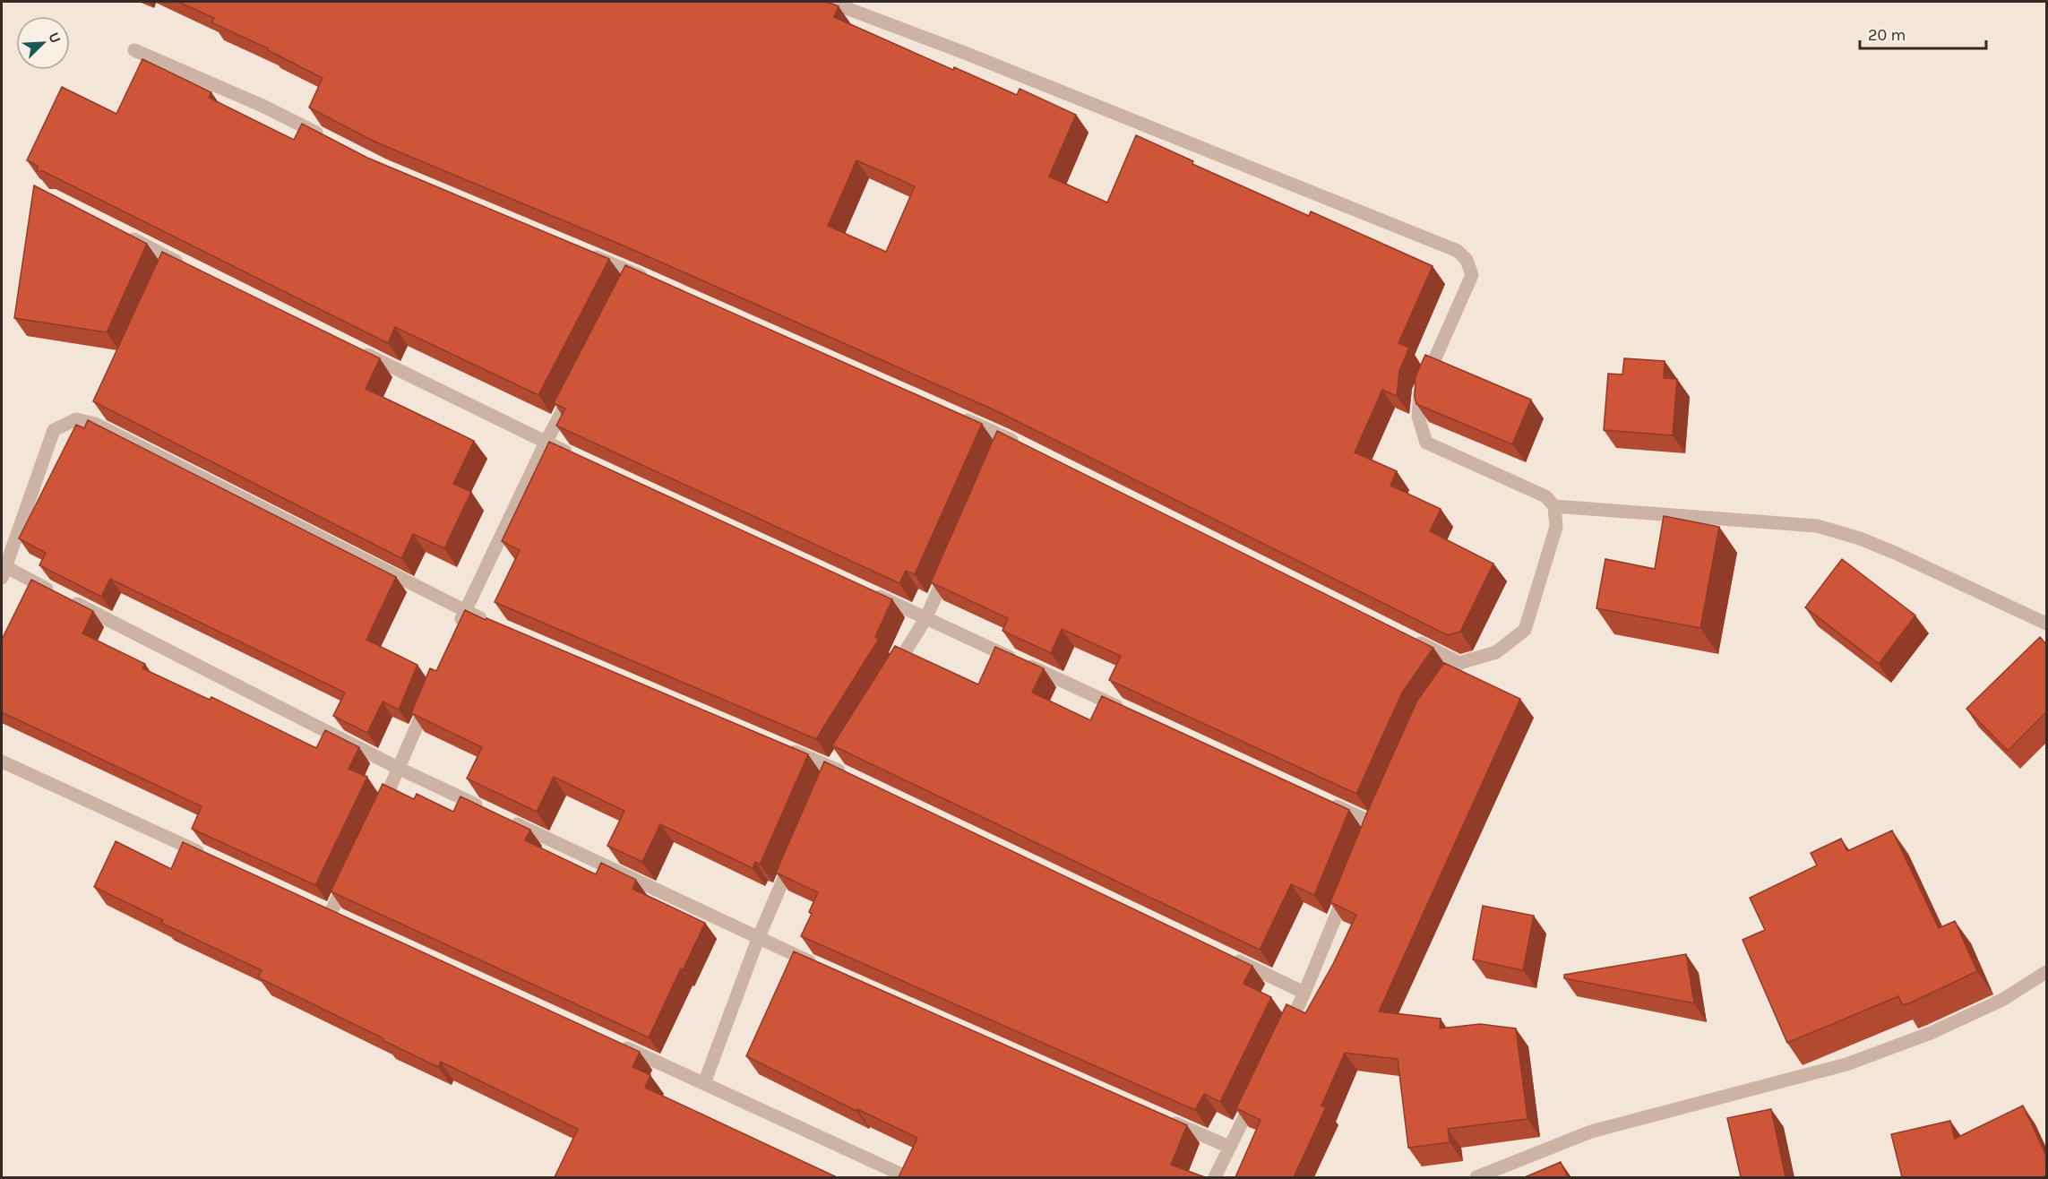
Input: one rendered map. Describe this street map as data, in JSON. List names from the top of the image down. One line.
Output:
{"scale_bar":"20 m","north":"top right"}
